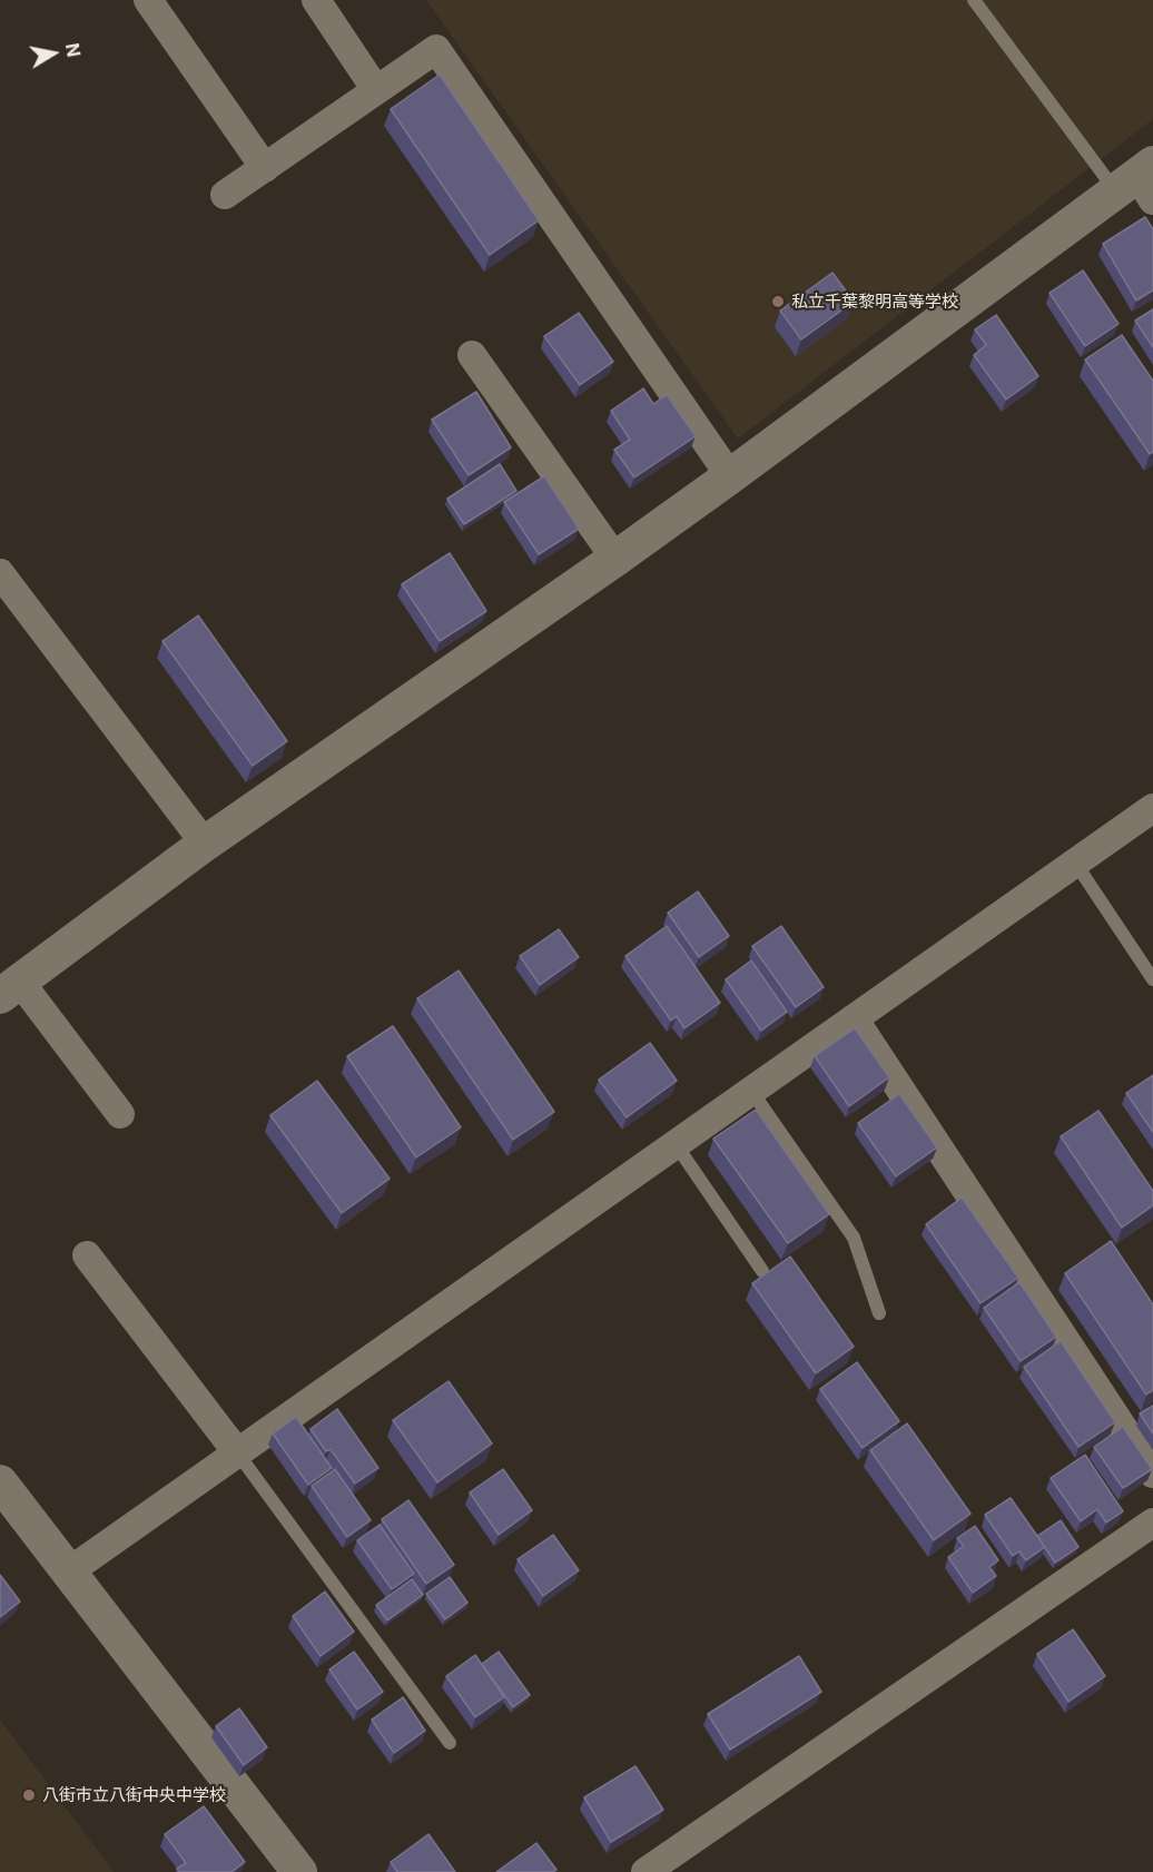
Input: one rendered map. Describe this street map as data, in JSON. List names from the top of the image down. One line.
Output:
{"places":["私立千葉黎明高等学校","八街市立八街中央中学校"],"north":"right"}
